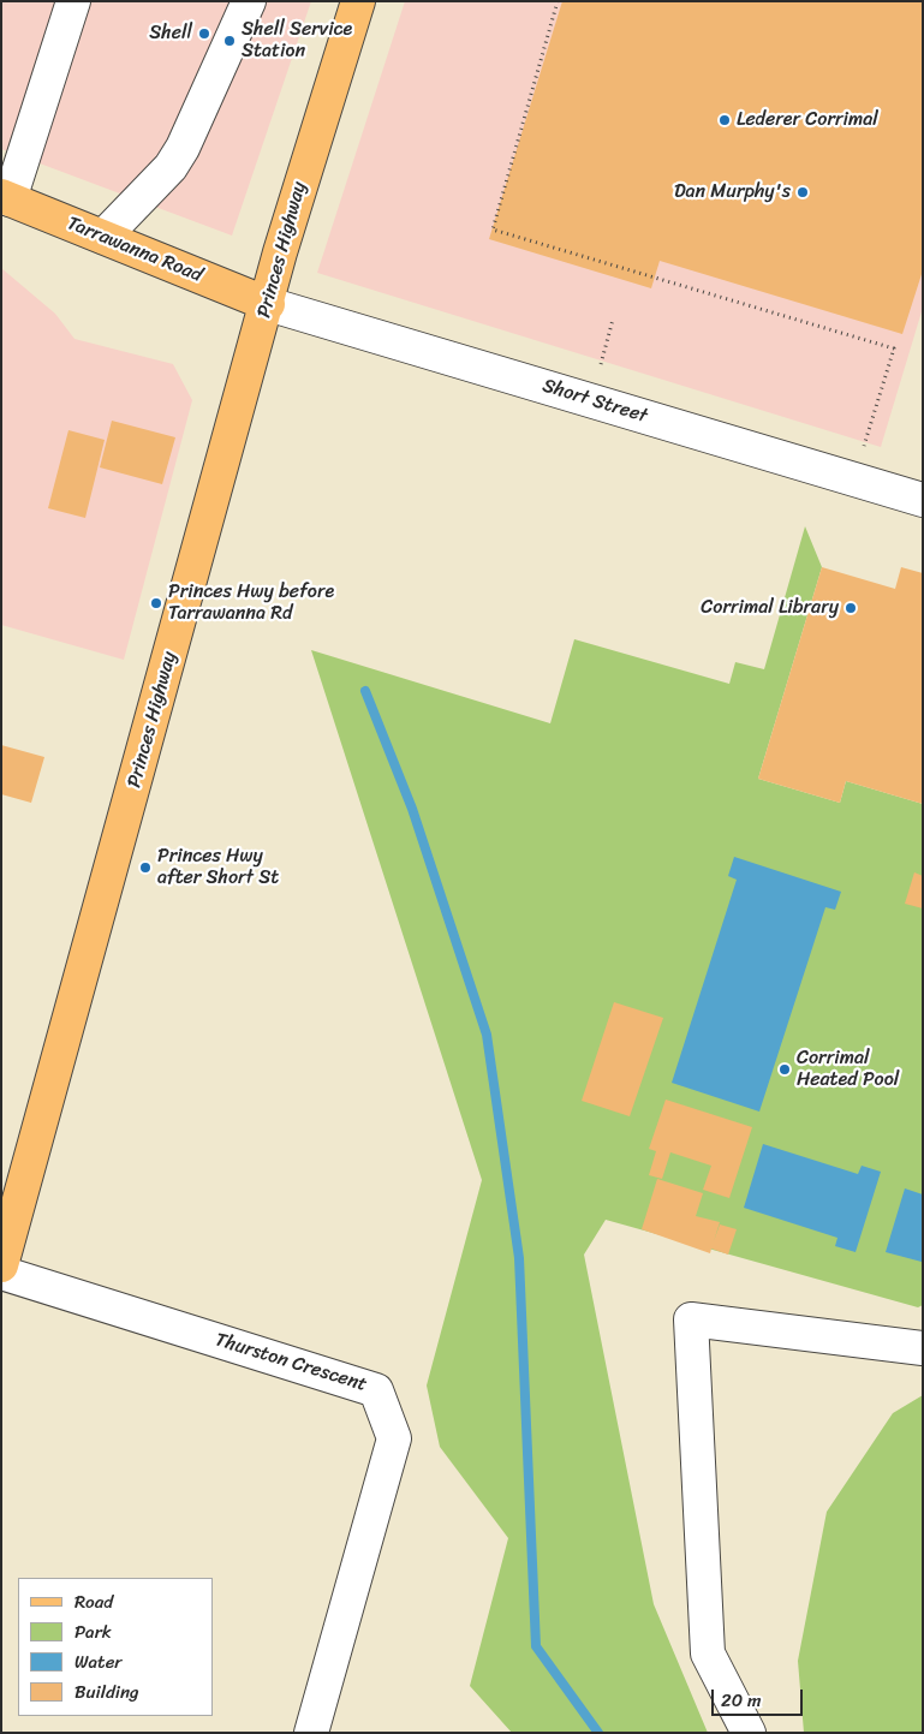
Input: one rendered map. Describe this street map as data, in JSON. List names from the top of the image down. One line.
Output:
{"streets":{"main road":["Tarrawanna Road","Princes Highway"],"street":["Short Street","Thurston Crescent"]},"crossings":[["Tarrawanna Road","Princes Highway"],["Tarrawanna Road","Short Street"],["Princes Highway","Short Street"]],"places":["Shell","Shell Service Station","Lederer Corrimal","Dan Murphy's","Princes Hwy before Tarrawanna Rd","Corrimal Library","Princes Hwy after Short St","Corrimal Heated Pool"],"legend":["Road","Park","Water","Building"],"scale_bar":"20 m"}
